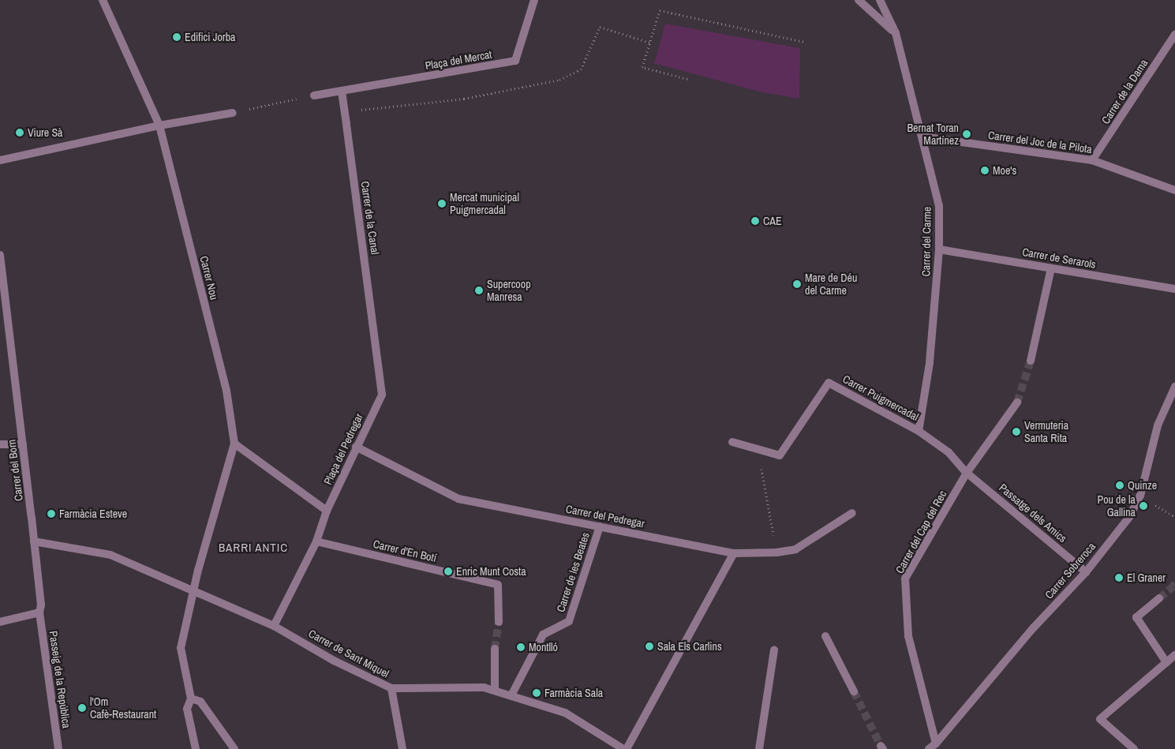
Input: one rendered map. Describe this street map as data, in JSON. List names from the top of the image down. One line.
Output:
{"streets":{"street":["Plaça del Mercat","Carrer de la Dama","Carrer del Joc de la Pilota","Carrer de la Canal","Carrer del Carme","Carrer de Serarols","Carrer Nou","Carrer Puigmercadal","Plaça del Pedregar","Carrer del Born","Passatge dels Amics","Carrer del Pedregar","Carrer del Cap del Rec","Carrer d'En Botí","Carrer Sobreroca","Carrer de les Beates","Carrer de Sant Miquel","Passeig de la República"]},"crossings":[["Plaça del Mercat","Carrer de la Canal"],["Carrer de la Dama","Carrer del Joc de la Pilota"],["Carrer del Joc de la Pilota","Carrer del Carme"],["Carrer de la Canal","Plaça del Pedregar"],["Carrer del Carme","Carrer de Serarols"],["Carrer del Carme","Carrer Puigmercadal"],["Carrer del Carme","Passatge dels Amics"],["Carrer Nou","Carrer de Sant Miquel"],["Carrer Puigmercadal","Passatge dels Amics"],["Plaça del Pedregar","Carrer del Pedregar"],["Plaça del Pedregar","Carrer d'En Botí"],["Plaça del Pedregar","Carrer de Sant Miquel"],["Carrer del Born","Carrer de Sant Miquel"],["Carrer del Born","Passeig de la República"],["Passatge dels Amics","Carrer del Cap del Rec"],["Passatge dels Amics","Carrer Sobreroca"],["Carrer del Pedregar","Carrer de les Beates"],["Carrer del Cap del Rec","Carrer Sobreroca"],["Carrer de les Beates","Carrer de Sant Miquel"],["Carrer de Sant Miquel","Passeig de la República"]],"districts":["BARRI ANTIC"],"places":["Edifici Jorba","Viure Sà","Bernat Toran Martínez","Moe's","Mercat municipal Puigmercadal","CAE","Mare de Déu del Carme","Supercoop Manresa","Vermuteria Santa Rita","Quinze","Pou de la Gallina","Farmàcia Esteve","Enric Munt Costa","El Graner","Sala Els Carlins","Montlló","Farmàcia Sala","l'Om Cafè-Restaurant"]}
